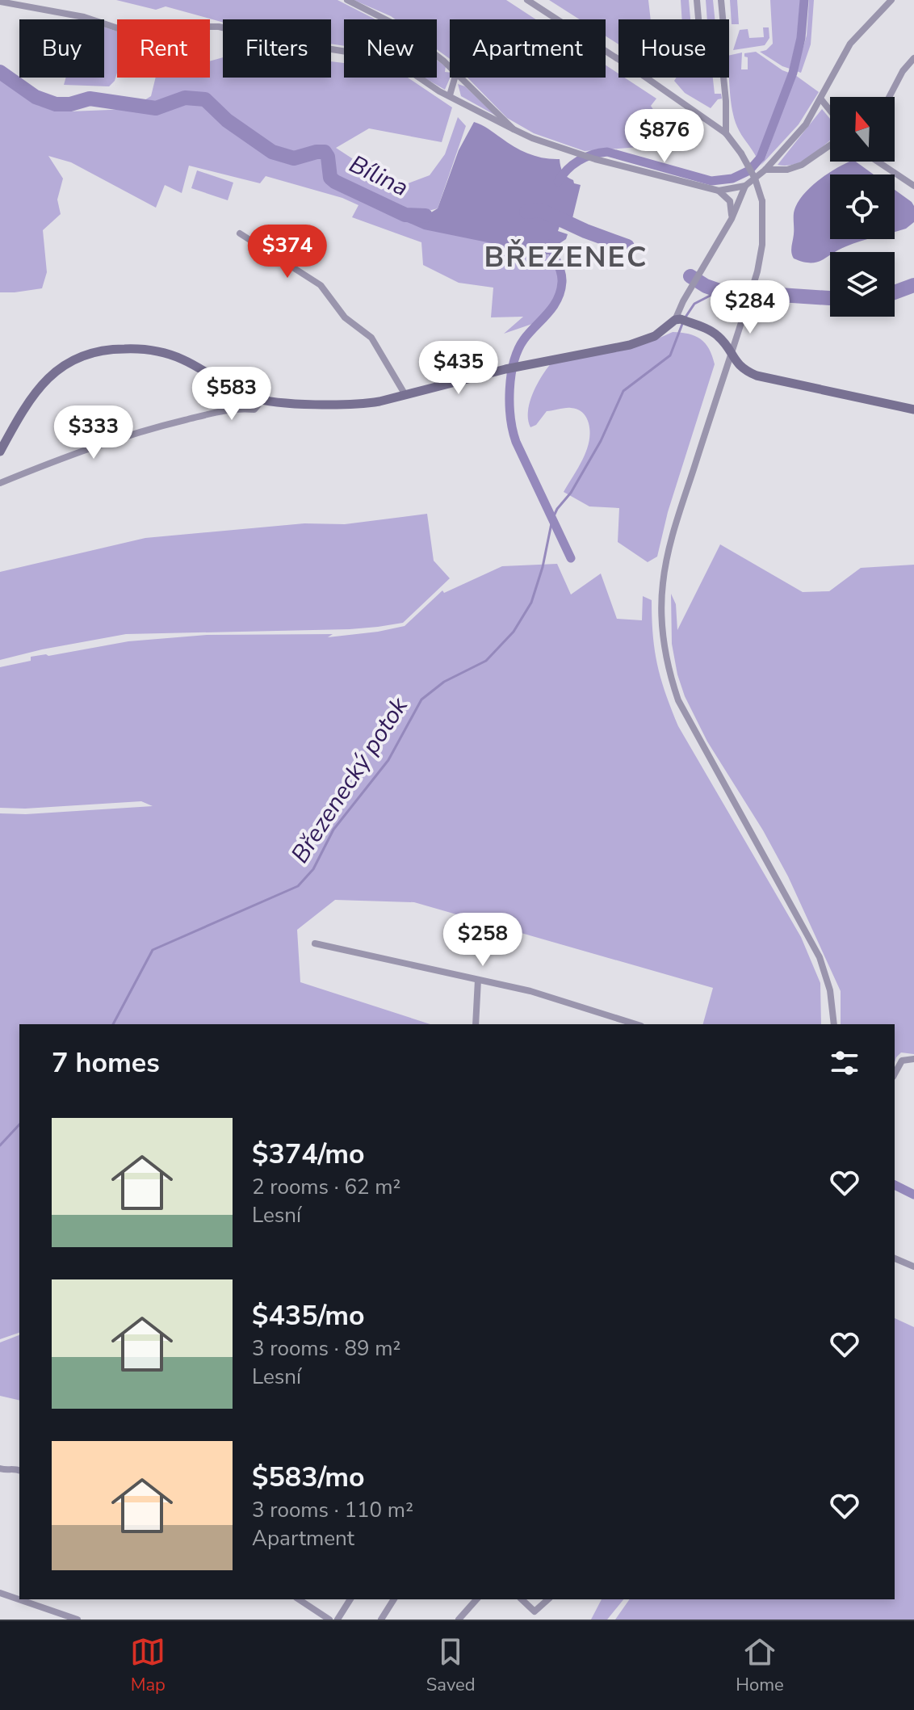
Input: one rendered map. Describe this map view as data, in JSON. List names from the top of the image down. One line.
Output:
{"districts":["BŘEZENEC"],"water":["Bílina","Březenecký potok"],"north":"top","page":{"chip":["Buy","Rent","Filters","New","Apartment","House"],"price":["$876","$374","$284","$435","$583","$333","$258"],"heading":"7 homes","list":[{"name":"$374/mo","note":"2 rooms · 62 m² · Lesní"},{"name":"$435/mo","note":"3 rooms · 89 m² · Lesní"},{"name":"$583/mo","note":"3 rooms · 110 m² · Apartment"}],"tabs":["Map","Saved","Home"]}}
